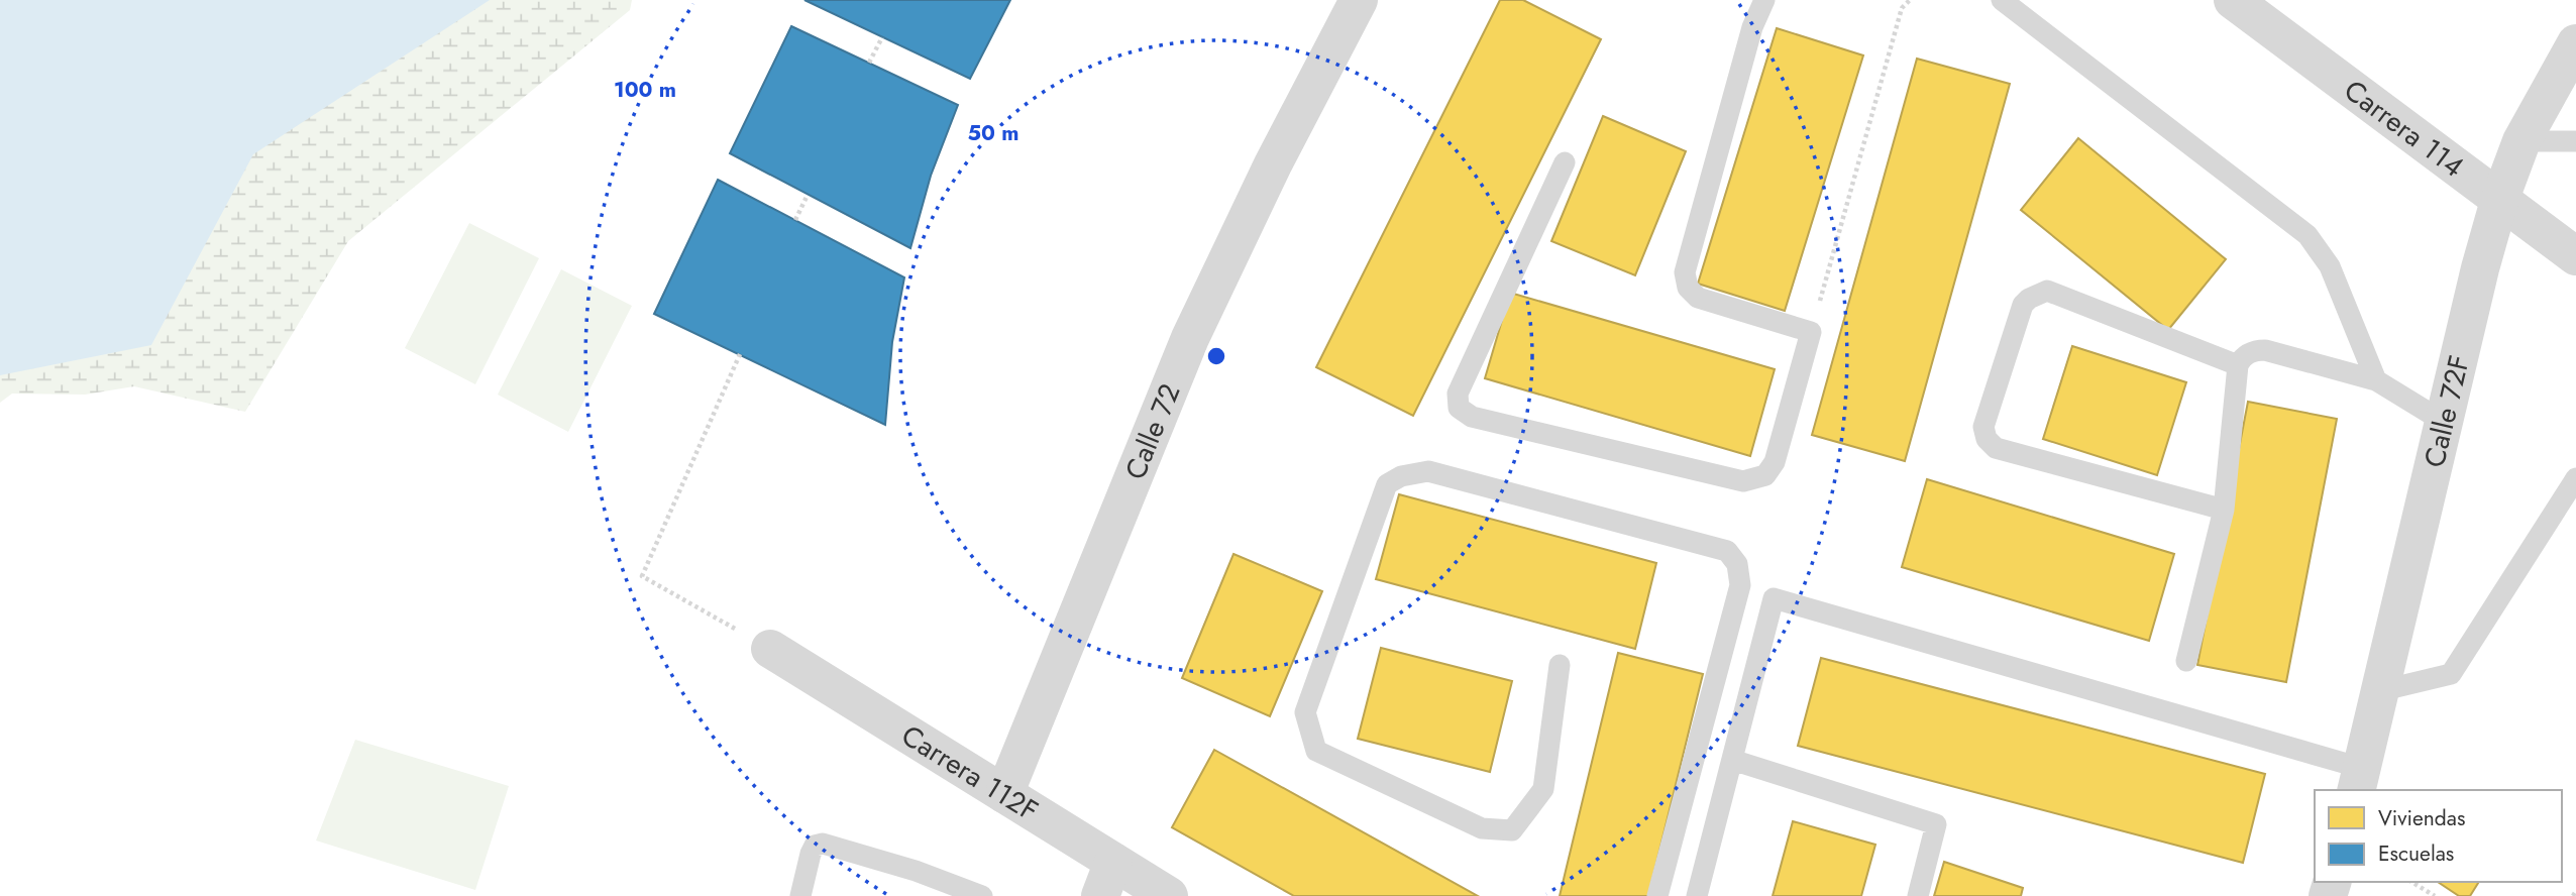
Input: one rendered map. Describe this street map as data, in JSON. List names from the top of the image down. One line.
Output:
{"streets":{"street":["Carrera 114","Calle 72F","Calle 72","Carrera 112F"]},"crossings":[["Carrera 114","Calle 72F"],["Calle 72","Carrera 112F"]],"legend":["Viviendas","Escuelas"],"rings":["100 m","50 m"]}
